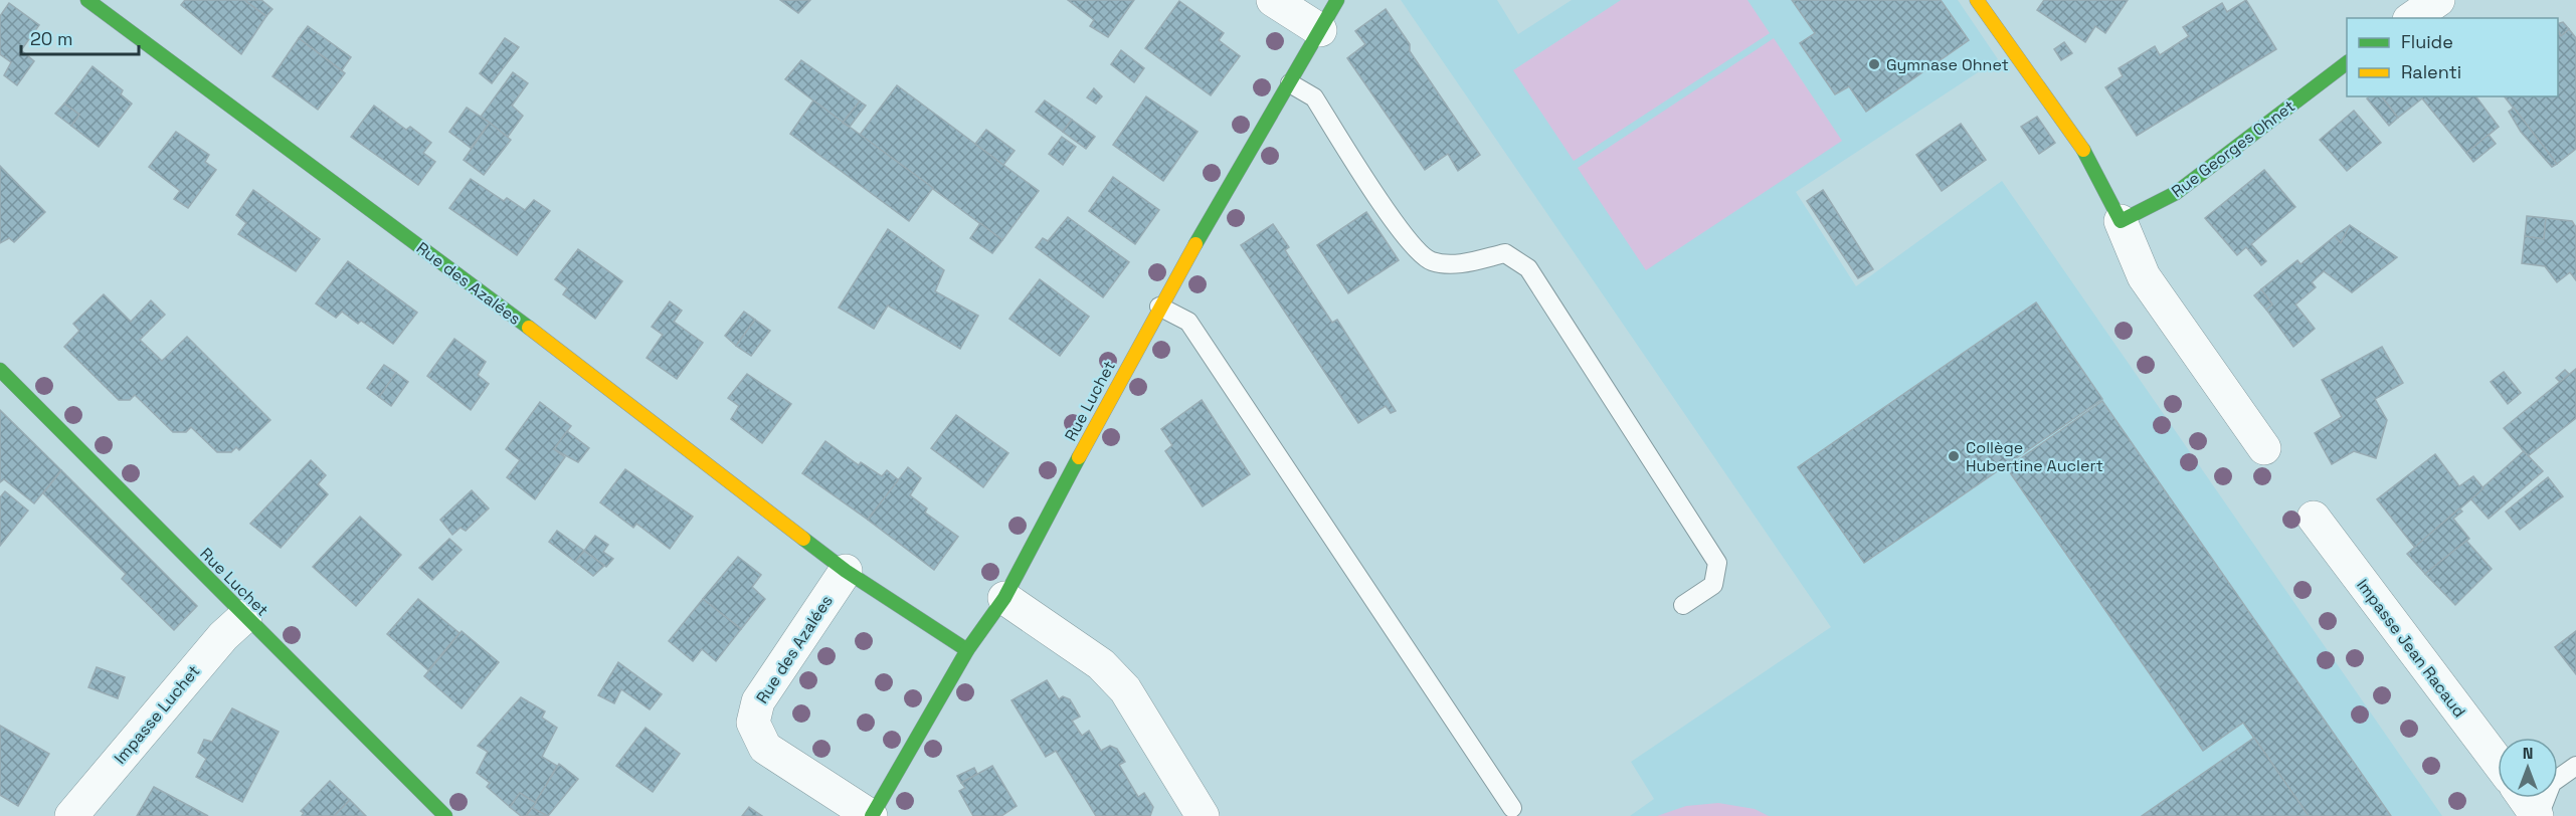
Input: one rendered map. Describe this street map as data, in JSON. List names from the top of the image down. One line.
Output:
{"streets":{"street":["Rue Georges Ohnet","Rue des Azalées","Rue Luchet","Impasse Jean Racaud","Impasse Luchet"]},"crossings":[["Rue des Azalées","Rue Luchet"],["Rue Luchet","Impasse Luchet"]],"places":["Gymnase Ohnet","Collège Hubertine Auclert"],"legend":["Fluide","Ralenti"],"scale_bar":"20 m","north":"top"}
